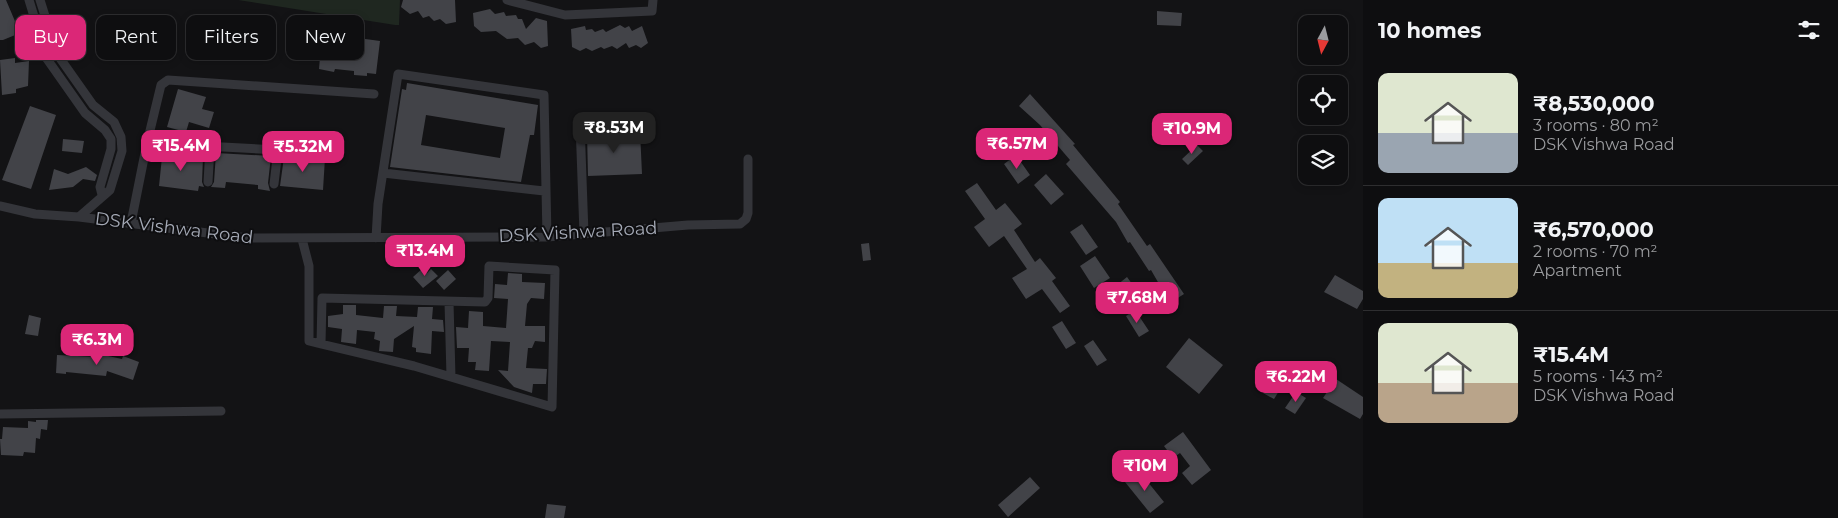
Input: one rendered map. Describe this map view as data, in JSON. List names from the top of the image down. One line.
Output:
{"streets":{"street":["DSK Vishwa Road"]},"north":"bottom","page":{"heading":"10 homes","chip":["Buy","Rent","Filters","New"],"list":[{"name":"₹8,530,000","note":"3 rooms · 80 m² · DSK Vishwa Road"},{"name":"₹6,570,000","note":"2 rooms · 70 m² · Apartment"},{"name":"₹15.4M","note":"5 rooms · 143 m² · DSK Vishwa Road"}],"price":["₹8.53M","₹10.9M","₹6.57M","₹15.4M","₹5.32M","₹13.4M","₹7.68M","₹6.3M","₹6.22M","₹10M"]}}
